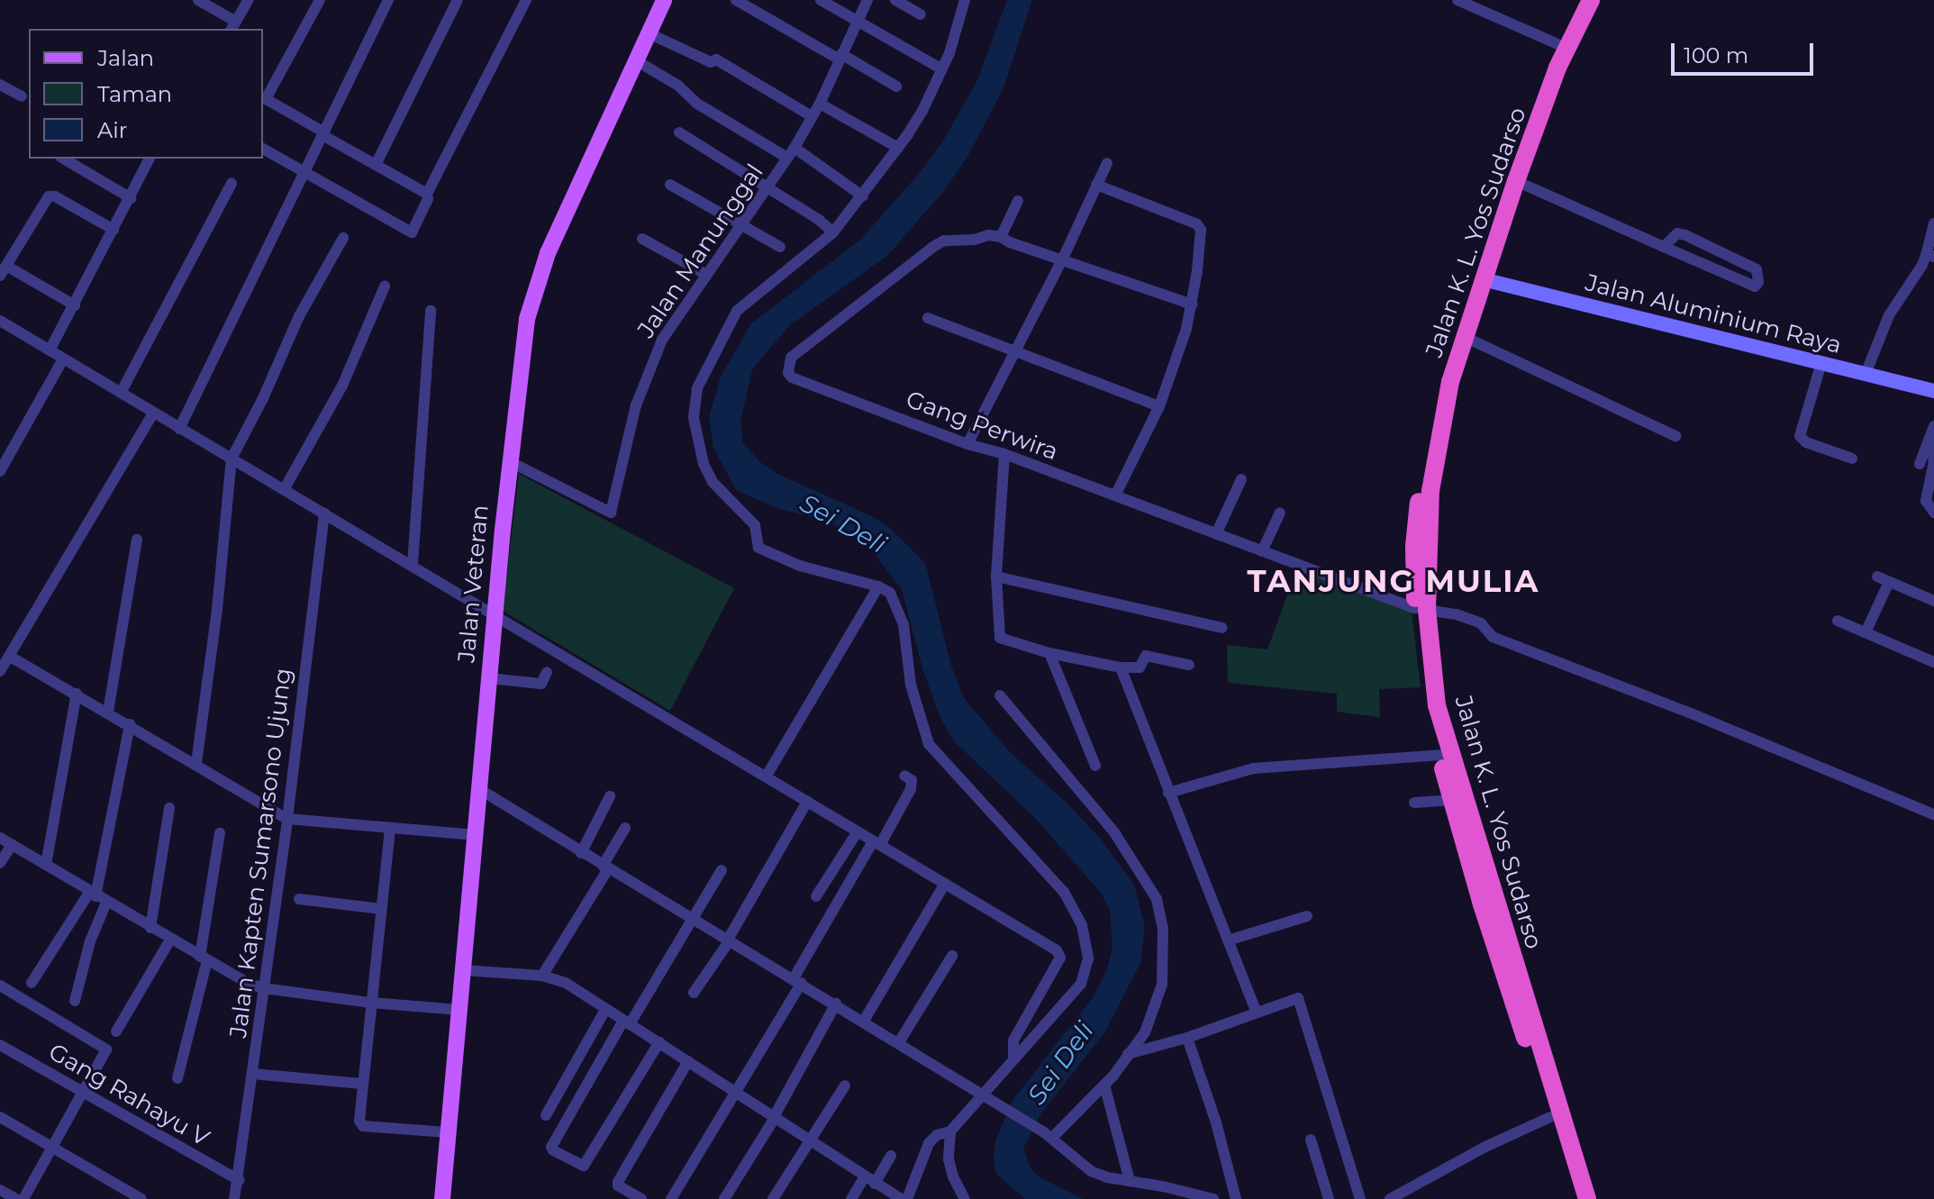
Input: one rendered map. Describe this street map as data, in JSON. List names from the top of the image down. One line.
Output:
{"streets":{"highway":["Jalan K. L. Yos Sudarso"],"main road":["Jalan Aluminium Raya","Jalan Veteran"],"street":["Jalan Manunggal","Gang Perwira","Jalan Kapten Sumarsono Ujung","Gang Rahayu V"]},"crossings":[["Jalan K. L. Yos Sudarso","Jalan Aluminium Raya"],["Jalan K. L. Yos Sudarso","Gang Perwira"],["Jalan Manunggal","Jalan Veteran"],["Jalan Kapten Sumarsono Ujung","Gang Rahayu V"]],"districts":["TANJUNG MULIA"],"water":["Sei Deli"],"legend":["Jalan","Taman","Air"],"scale_bar":"100 m"}
